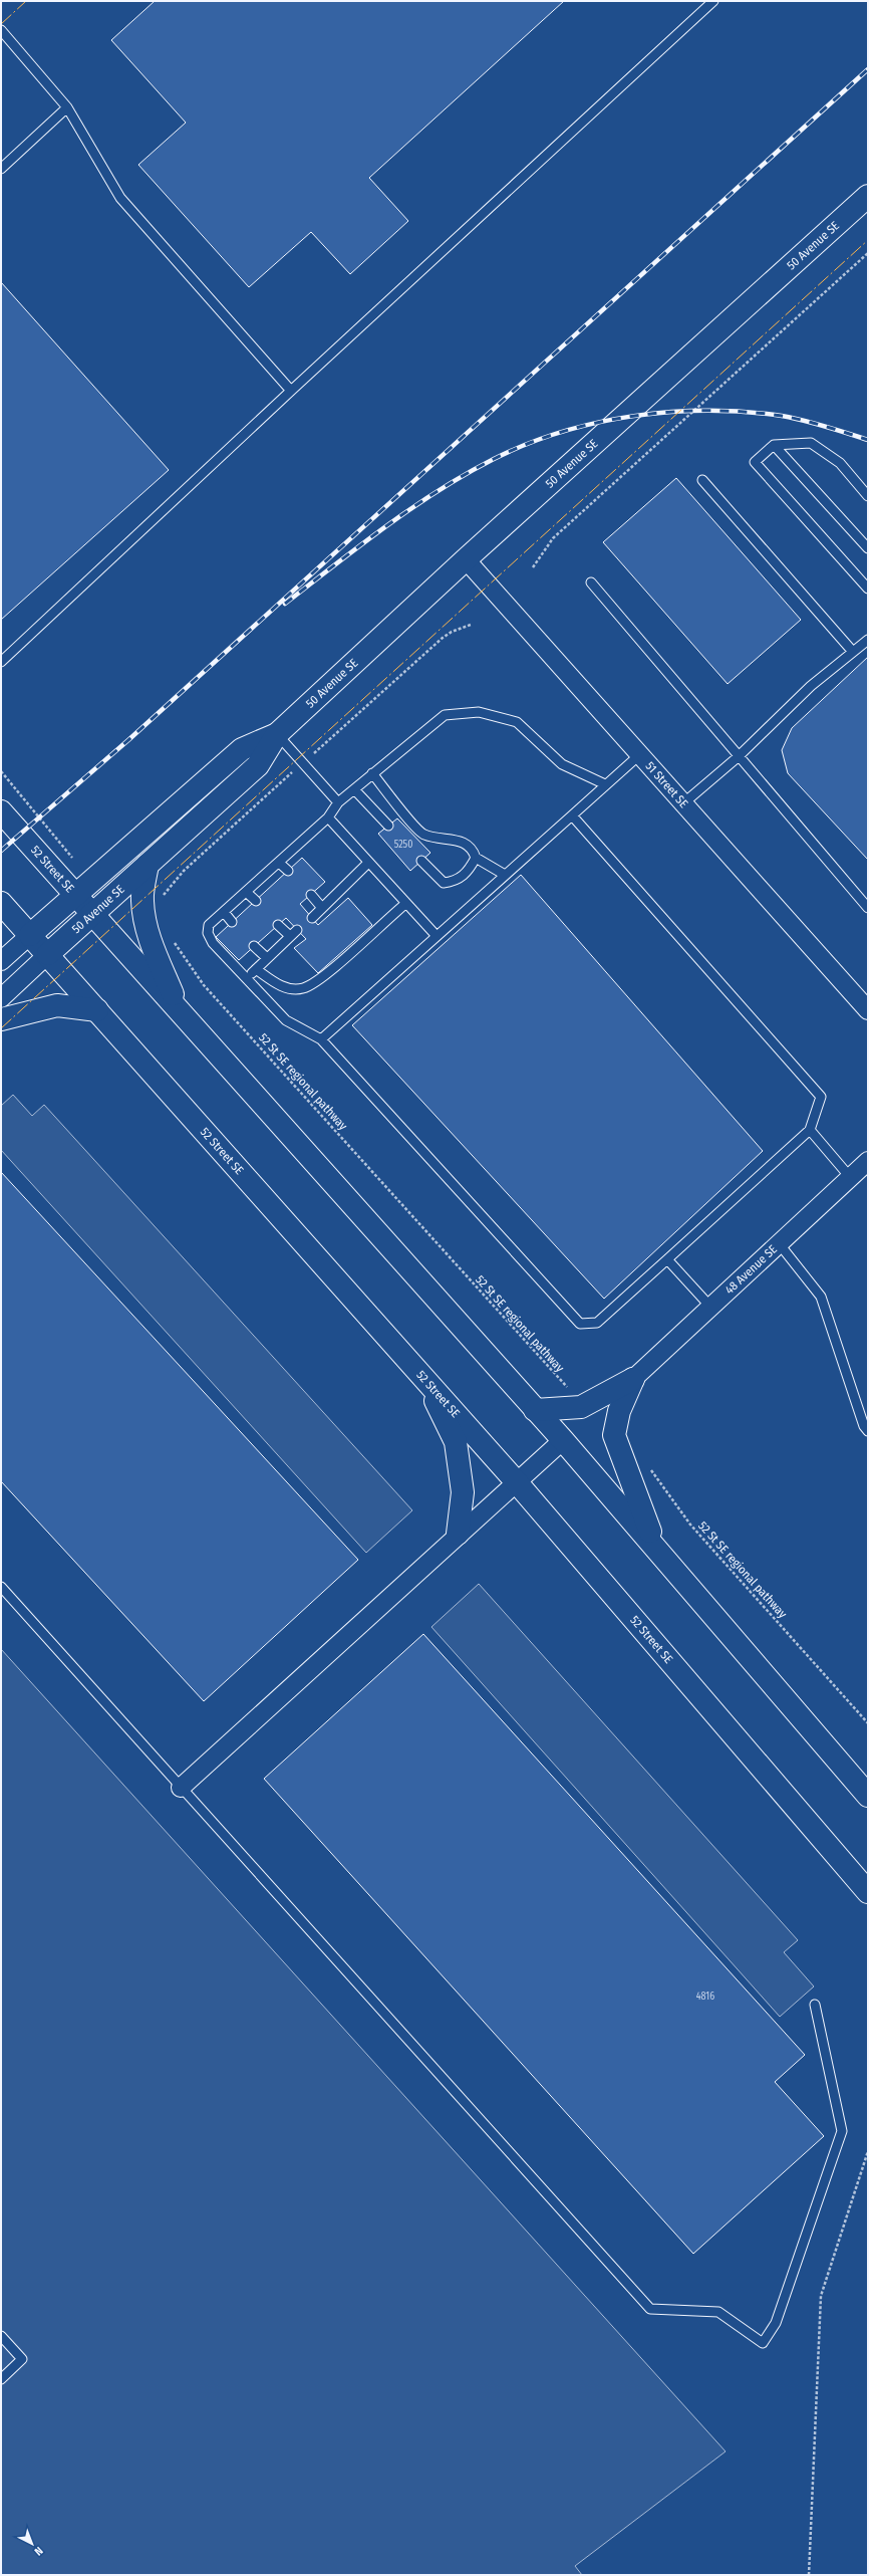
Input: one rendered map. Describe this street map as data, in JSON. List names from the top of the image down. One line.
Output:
{"streets":{"main road":["50 Avenue SE","52 Street SE"],"street":["51 Street SE","48 Avenue SE"],"path":["52 St SE regional pathway"]},"crossings":[["50 Avenue SE","51 Street SE"],["50 Avenue SE","52 Street SE"]],"house_numbers":["5250","4816"],"north":"bottom right"}
